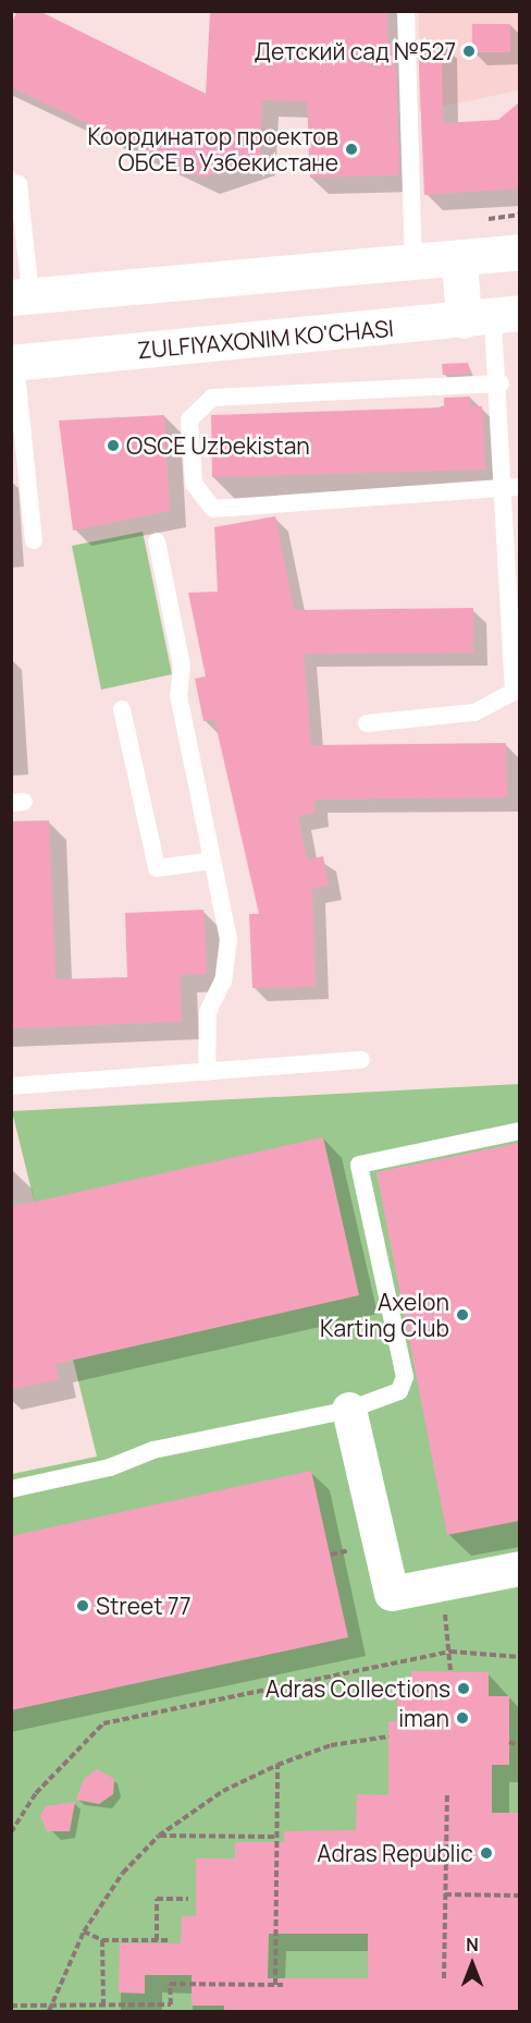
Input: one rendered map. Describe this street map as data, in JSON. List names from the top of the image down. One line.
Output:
{"streets":{"main road":["ZULFIYAXONIM KO'CHASI"]},"places":["Детский сад №527","Координатор проектов ОБСЕ в Узбекистане","OSCE Uzbekistan","Axelon Karting Club","Street 77","Adras Collections","iman","Adras Republic"],"north":"top"}
